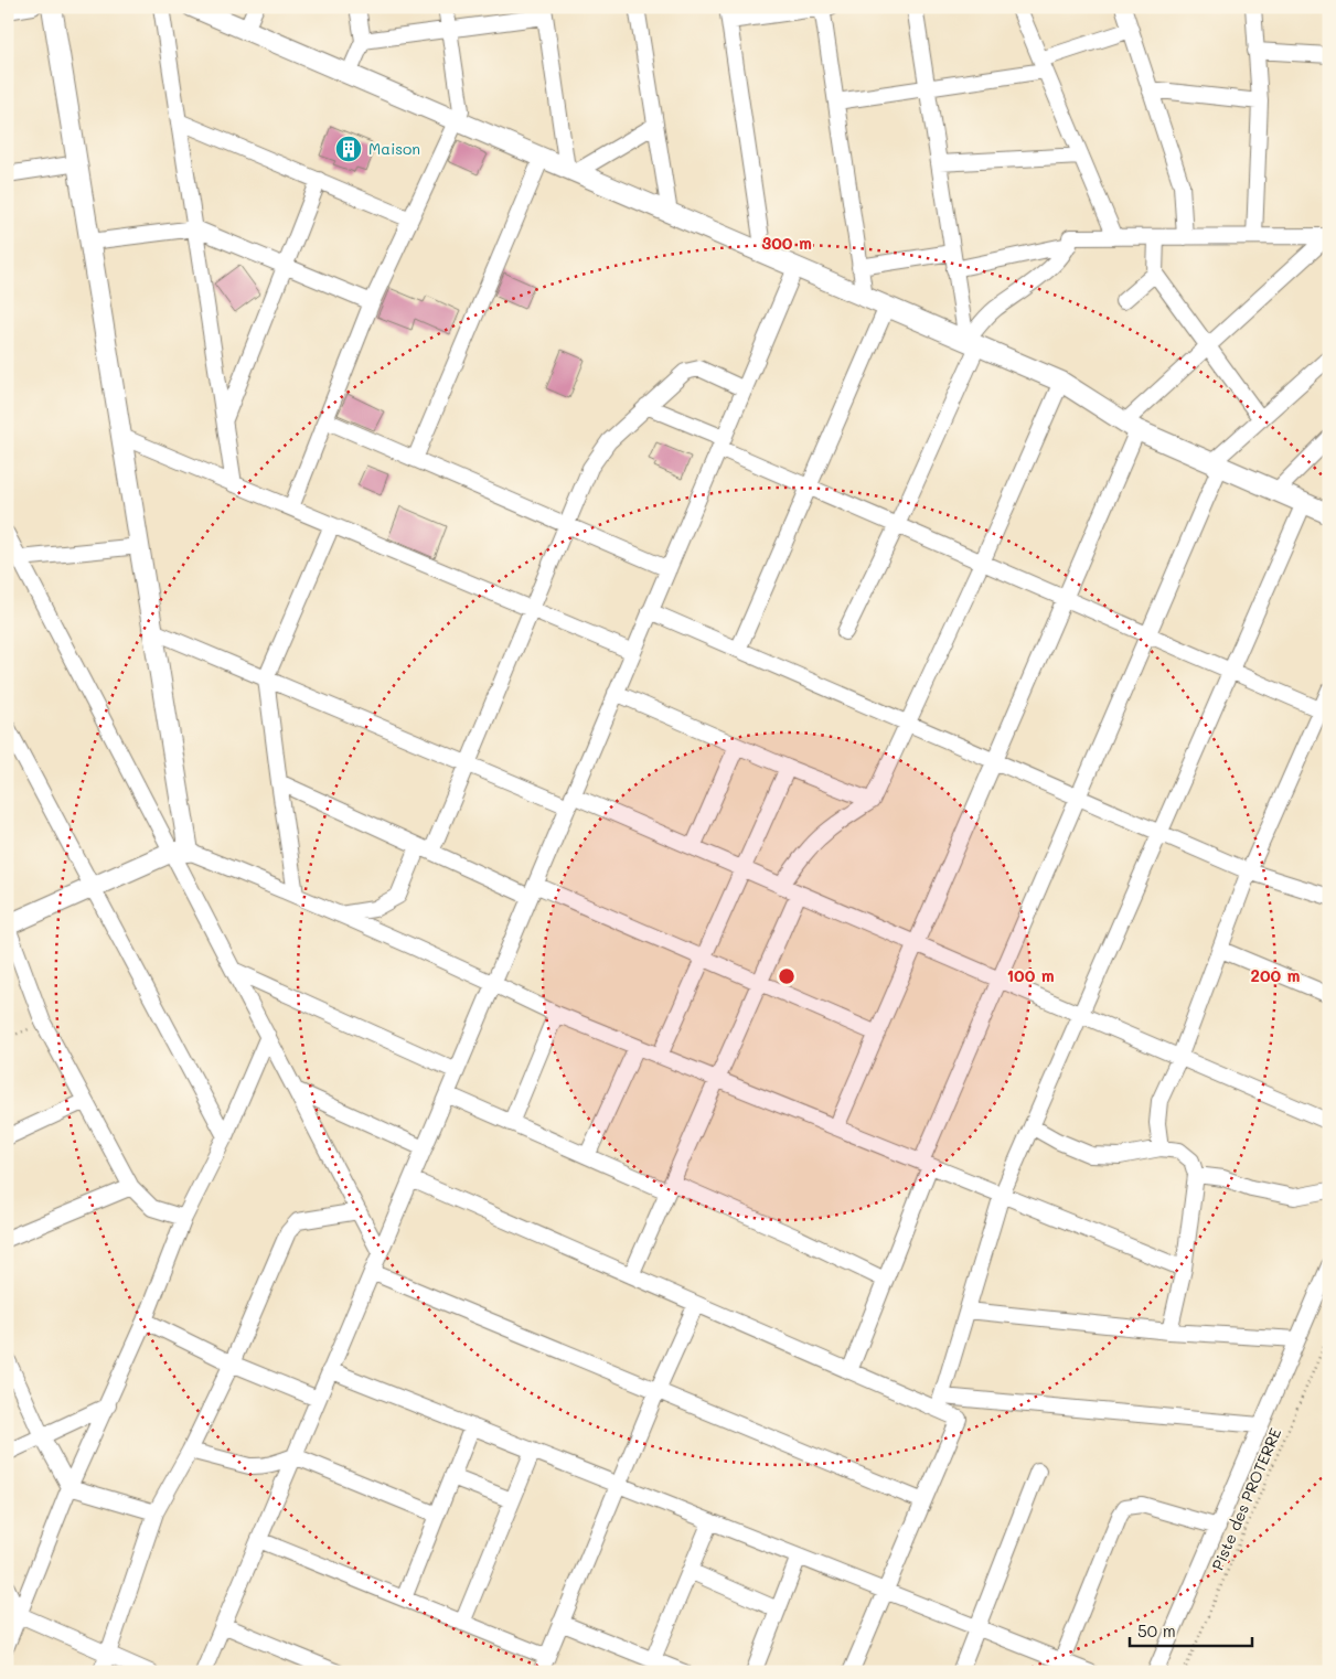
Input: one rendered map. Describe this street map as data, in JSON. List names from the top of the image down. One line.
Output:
{"streets":{"path":["Piste des PROTERRE"]},"places":{"building":["Maison"]},"scale_bar":"50 m","rings":["300 m","100 m","200 m"]}
